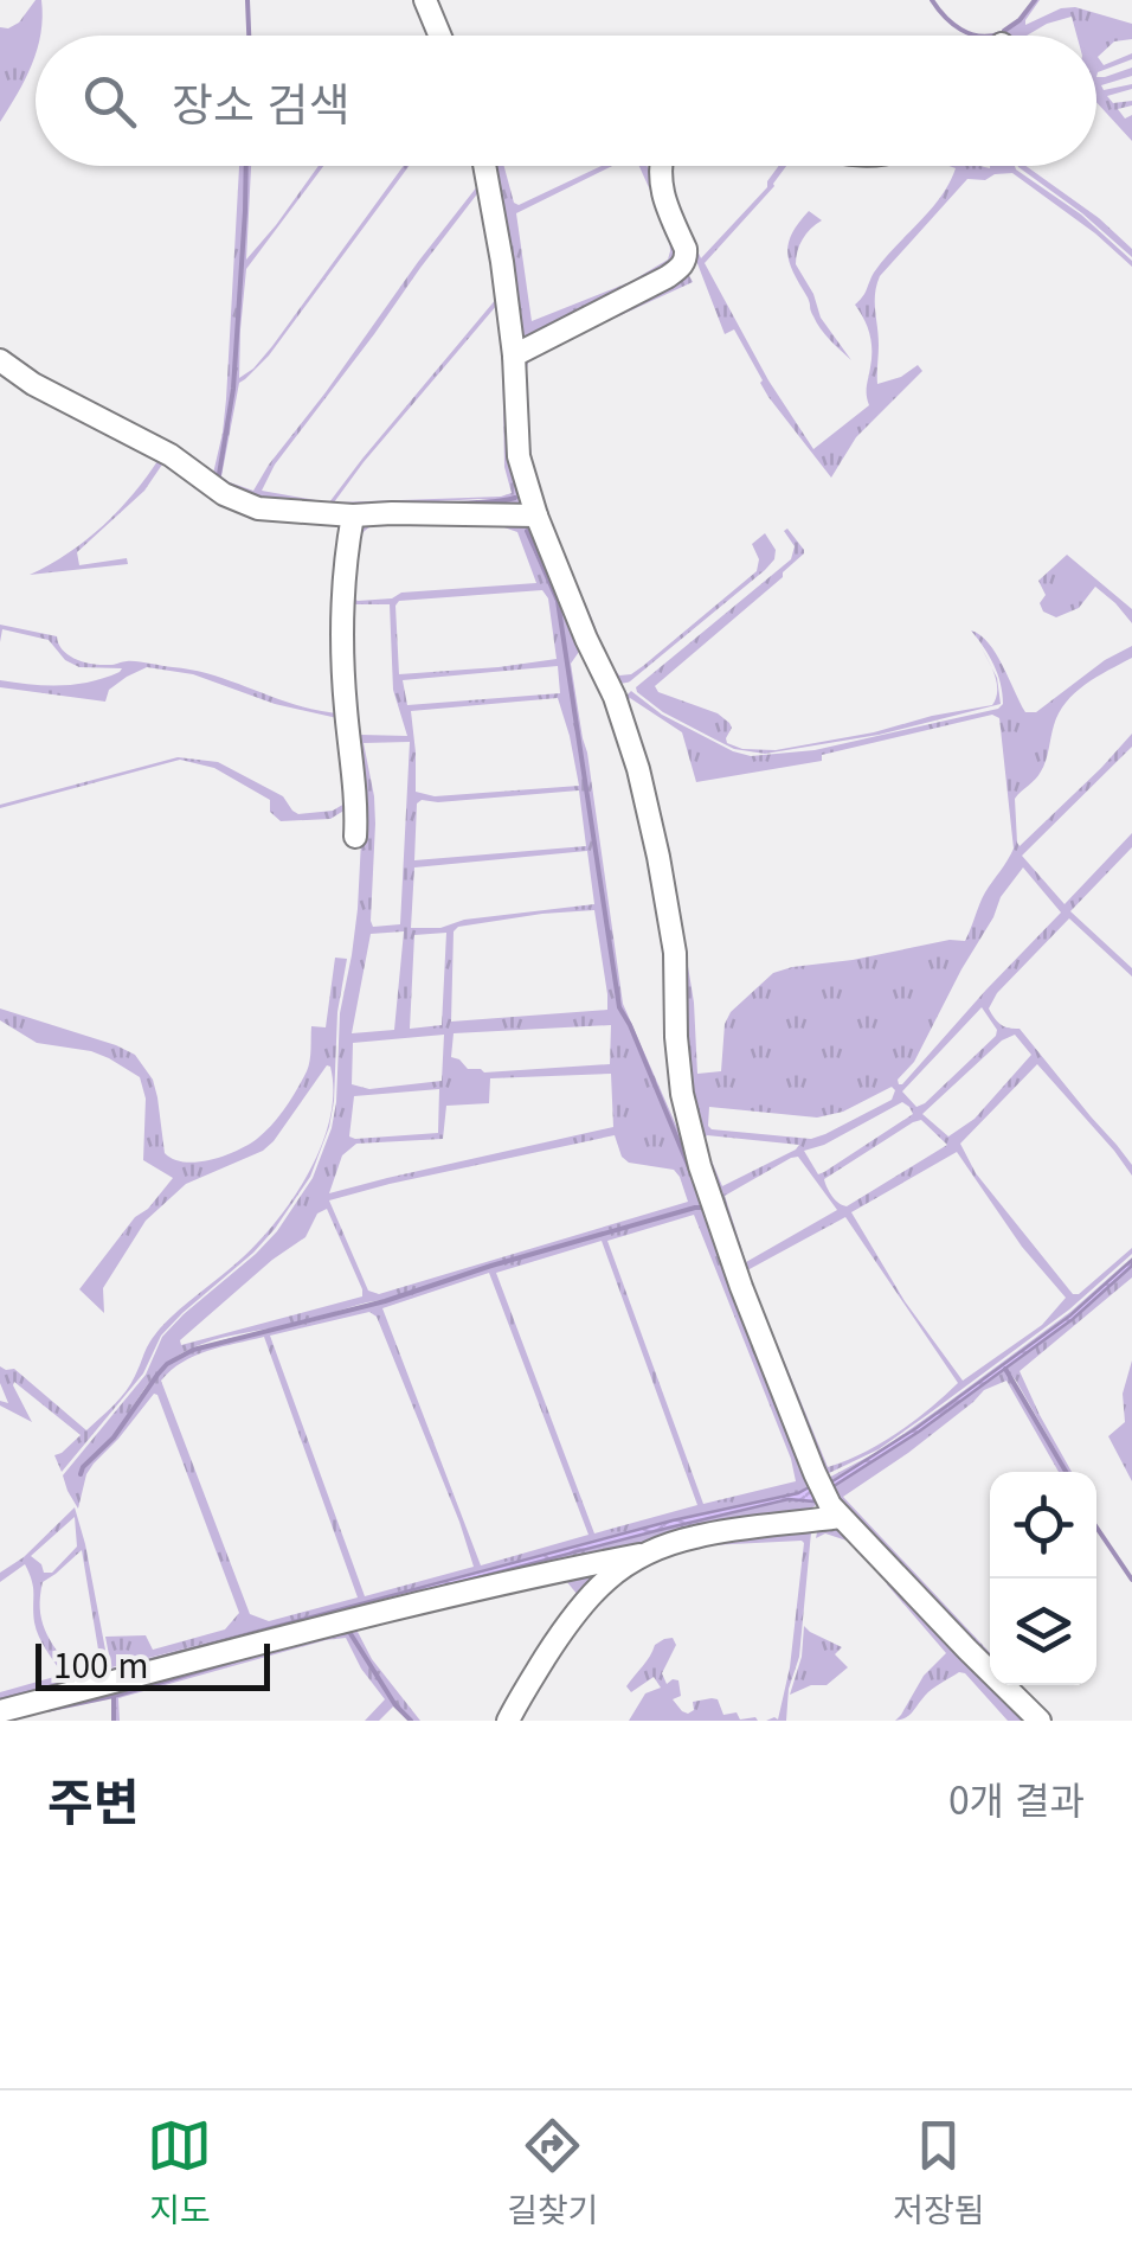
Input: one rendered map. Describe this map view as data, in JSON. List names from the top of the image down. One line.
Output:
{"scale_bar":"100 m","page":{"search":"장소 검색","scale":"100 m","heading":["주변","0개 결과"],"nav":["지도","길찾기","저장됨"]}}
